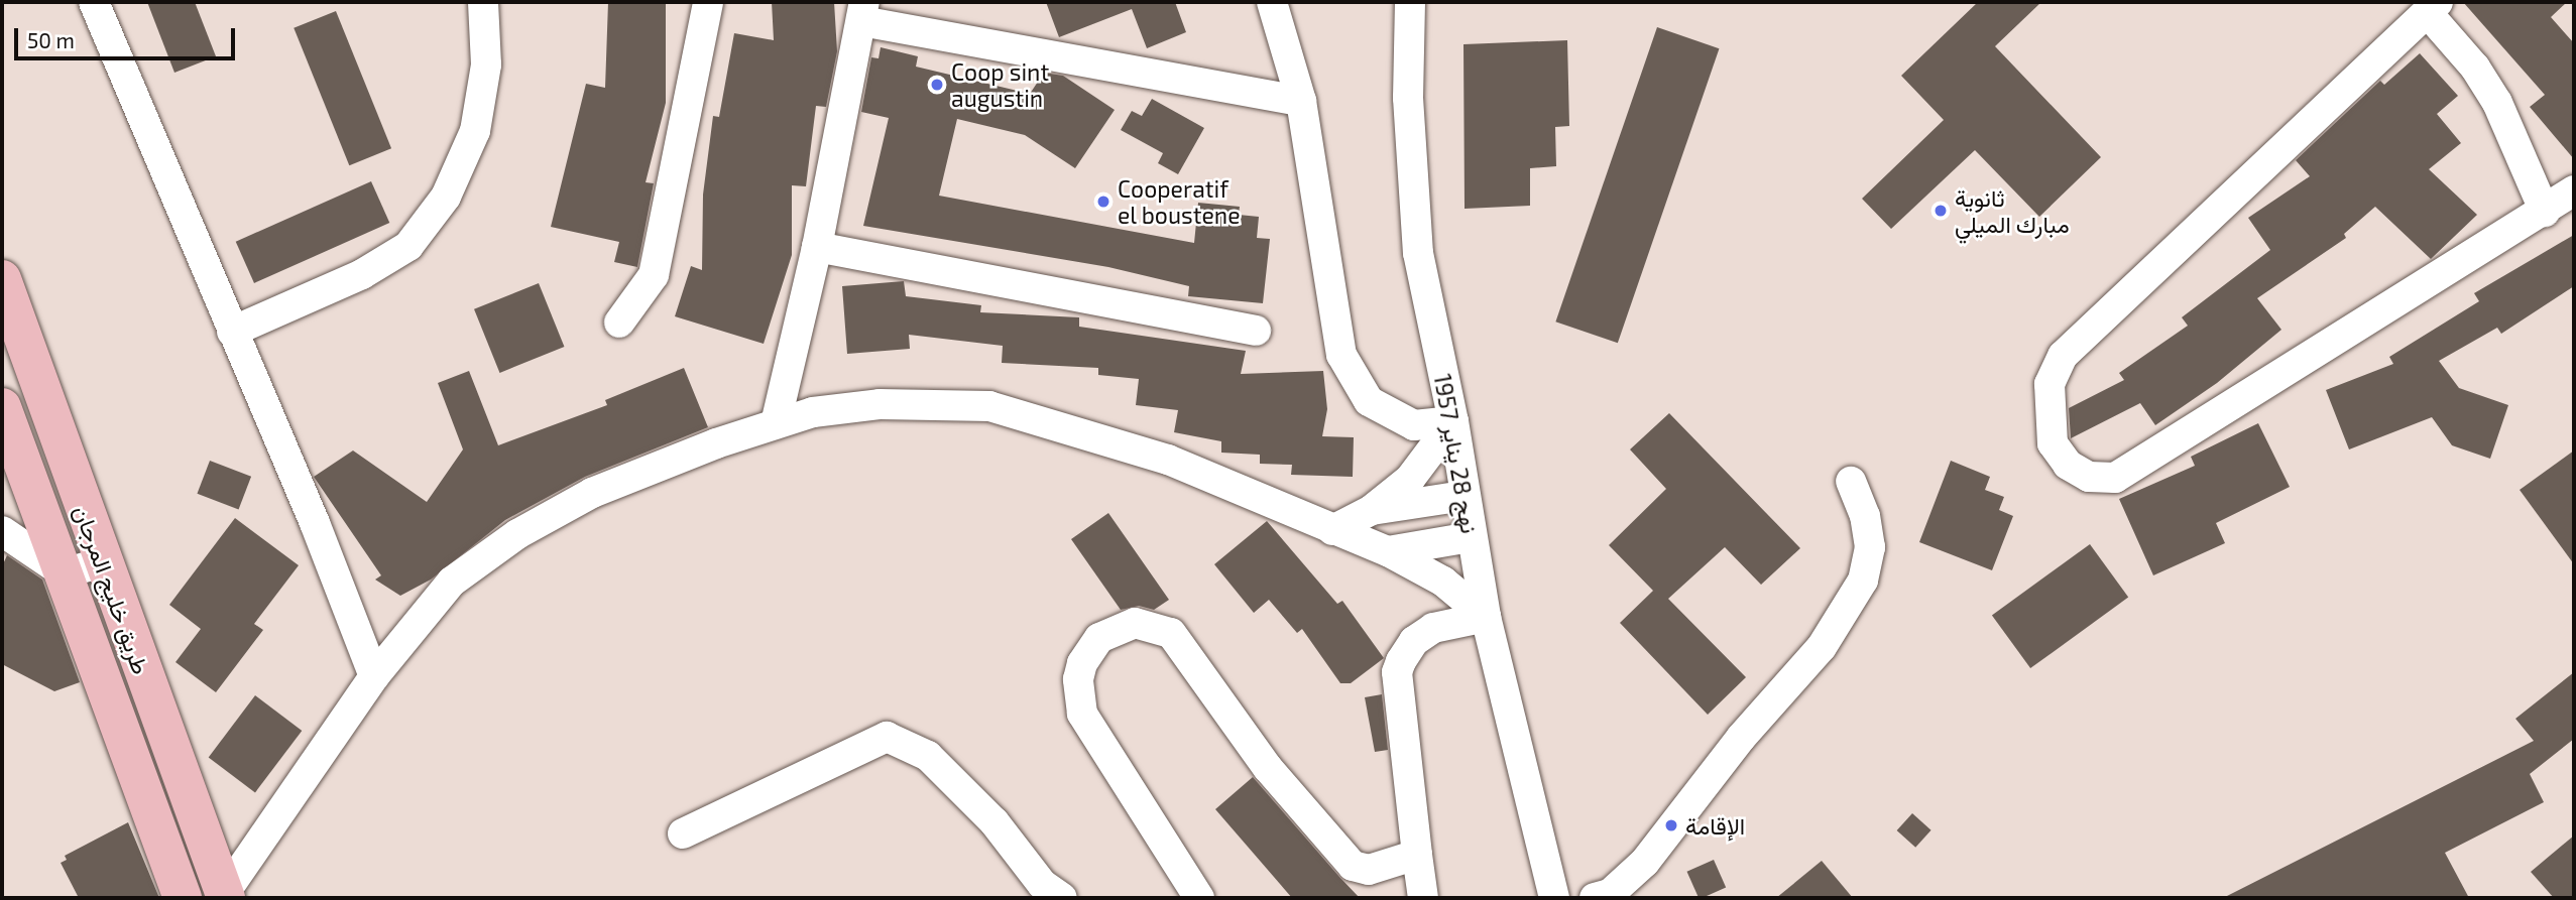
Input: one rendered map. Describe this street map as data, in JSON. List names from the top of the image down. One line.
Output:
{"streets":{"main road":["طريق خليج المرجان"],"street":["نهج 28 يناير 1957"]},"places":["Coop sint augustin","Cooperatif el boustene","ثانوية مبارك الميلي","الإقامة"],"scale_bar":"50 m"}
